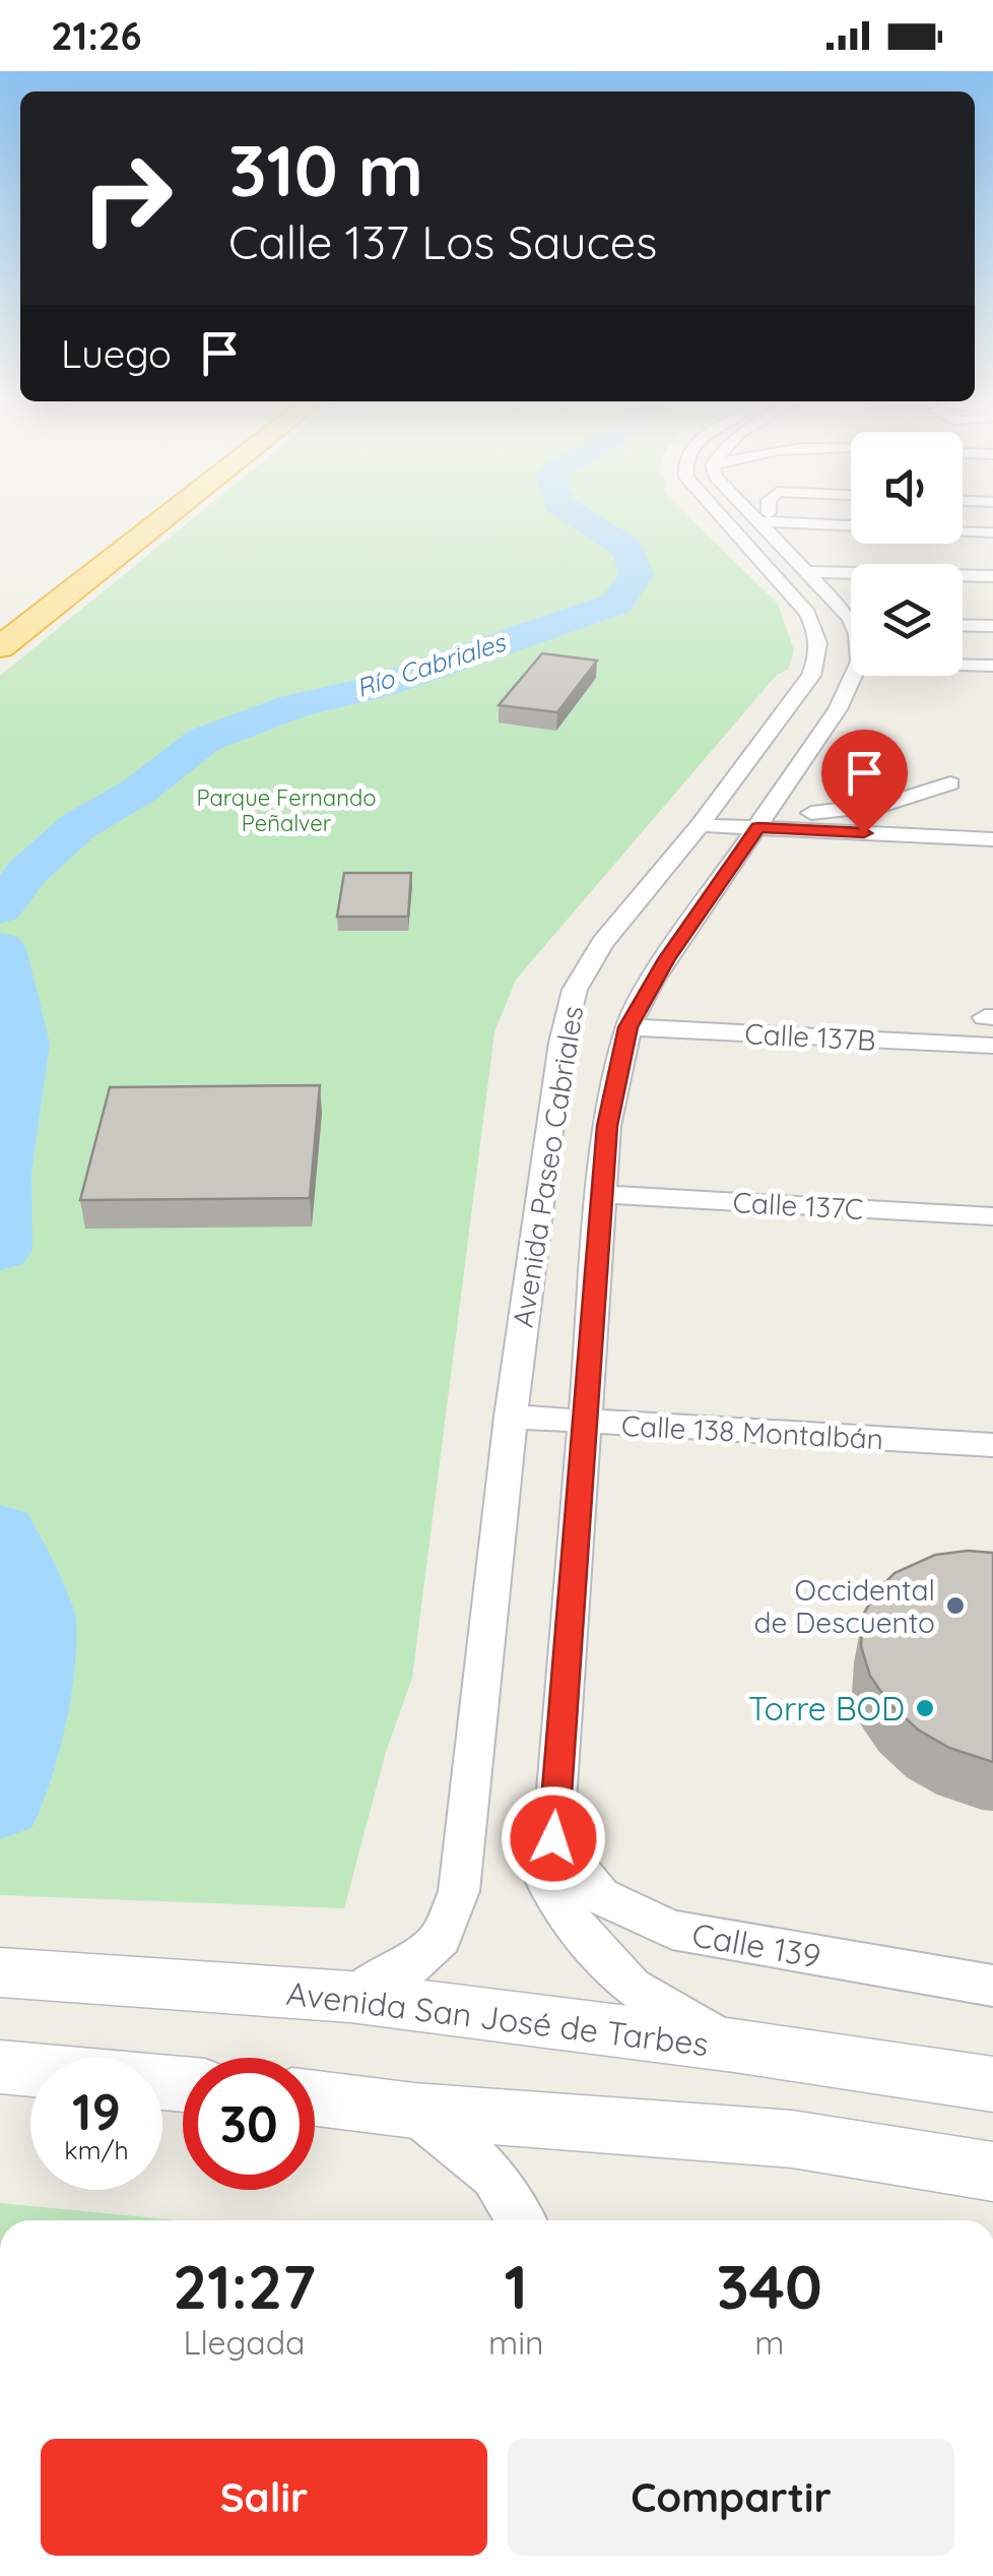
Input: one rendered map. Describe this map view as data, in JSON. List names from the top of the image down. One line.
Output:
{"streets":{"street":["Calle 137B","Avenida Paseo Cabriales","Calle 137C","Calle 138 Montalbán","Calle 139","Avenida San José de Tarbes"]},"crossings":[["Calle 137B","Avenida Paseo Cabriales"],["Avenida Paseo Cabriales","Calle 137C"],["Avenida Paseo Cabriales","Calle 138 Montalbán"],["Avenida Paseo Cabriales","Calle 139"],["Avenida Paseo Cabriales","Avenida San José de Tarbes"]],"water":["Río Cabriales"],"parks":["Parque Fernando Peñalver"],"places":["Occidental de Descuento","Torre BOD"],"page":{"status":"21:26","turn":["310 m","Calle 137 Los Sauces"],"then":"Luego","speed":"19 km/h","limit":"30","eta":["21:27","Llegada","1","min","340","m"],"buttons":["Salir","Compartir"]}}
